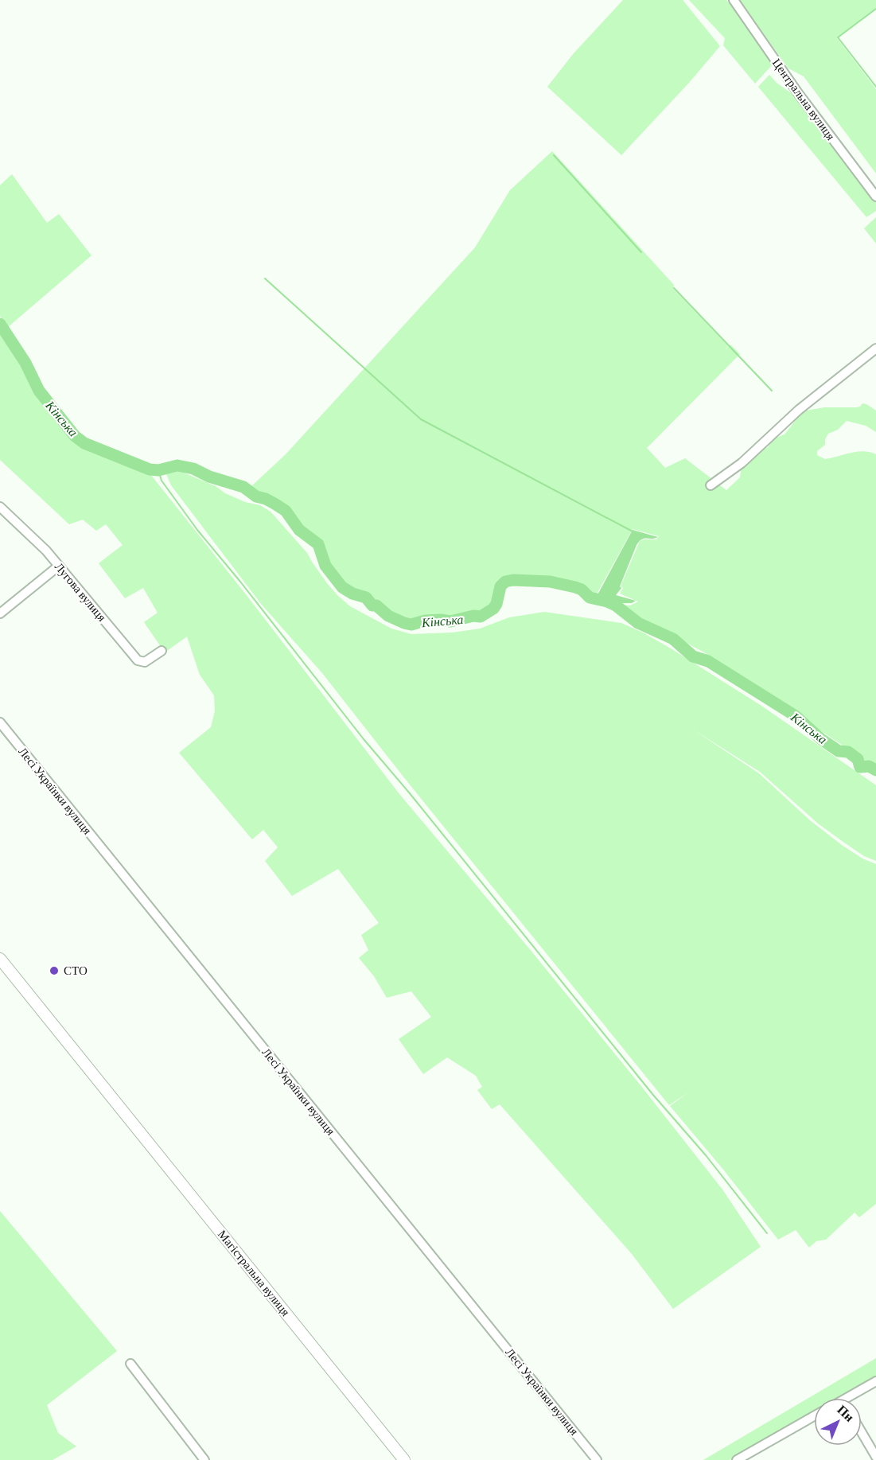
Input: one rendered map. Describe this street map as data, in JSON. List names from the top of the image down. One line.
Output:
{"streets":{"main road":["Магістральна вулиця"],"street":["Центральна вулиця","Лугова вулиця","Лесі Українки вулиця"]},"water":["Кінська"],"places":["СТО"],"north":"top right"}
